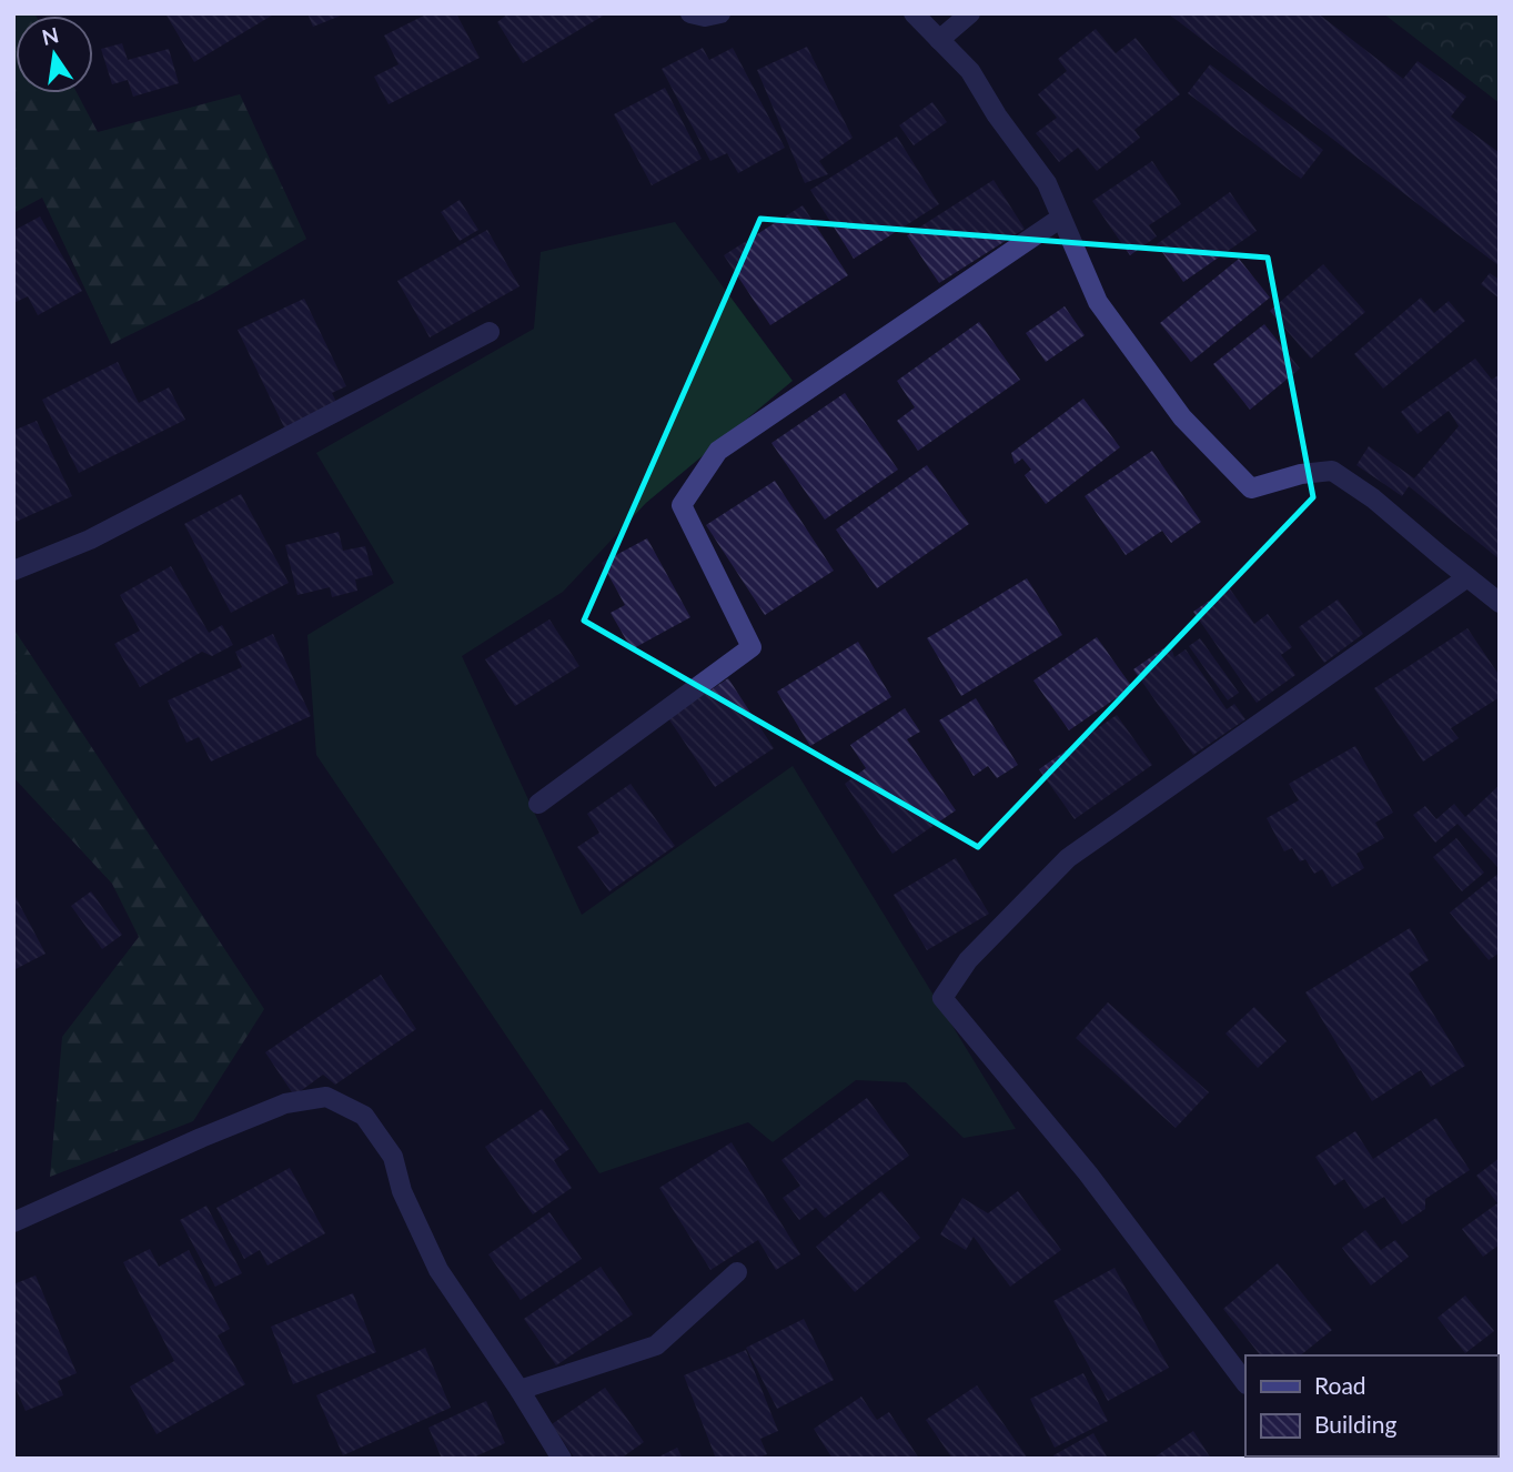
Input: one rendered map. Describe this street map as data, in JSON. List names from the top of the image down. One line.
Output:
{"legend":["Road","Building"],"north":"top"}
